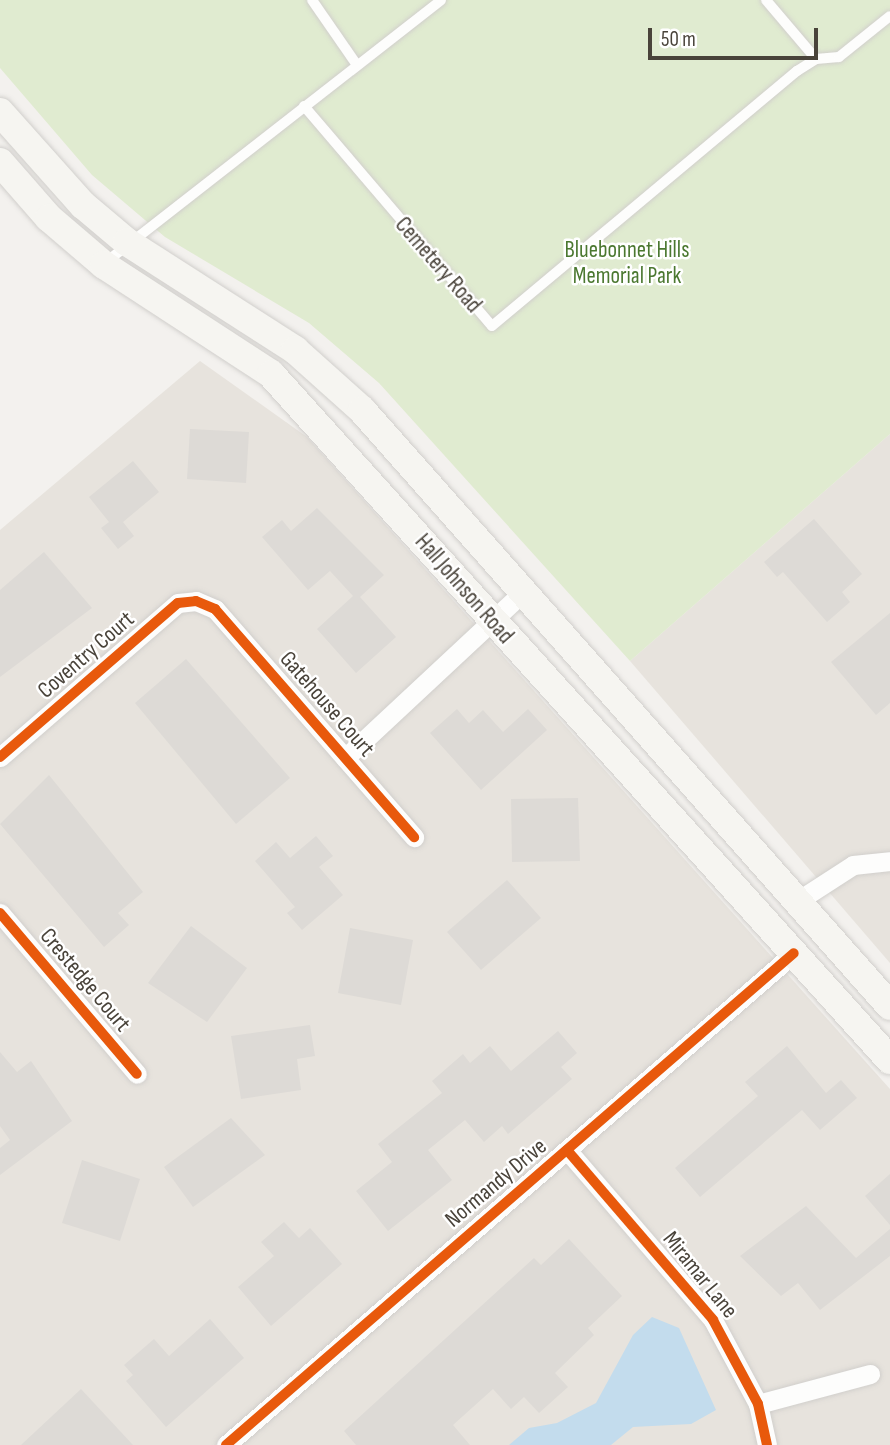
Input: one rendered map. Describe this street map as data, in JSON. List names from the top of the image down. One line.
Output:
{"streets":{"main road":["Hall Johnson Road"],"street":["Coventry Court","Gatehouse Court","Crestedge Court","Normandy Drive","Miramar Lane"],"lane":["Cemetery Road"]},"crossings":[["Hall Johnson Road","Normandy Drive"],["Coventry Court","Gatehouse Court"],["Normandy Drive","Miramar Lane"]],"parks":["Bluebonnet Hills Memorial Park"],"scale_bar":"50 m"}
